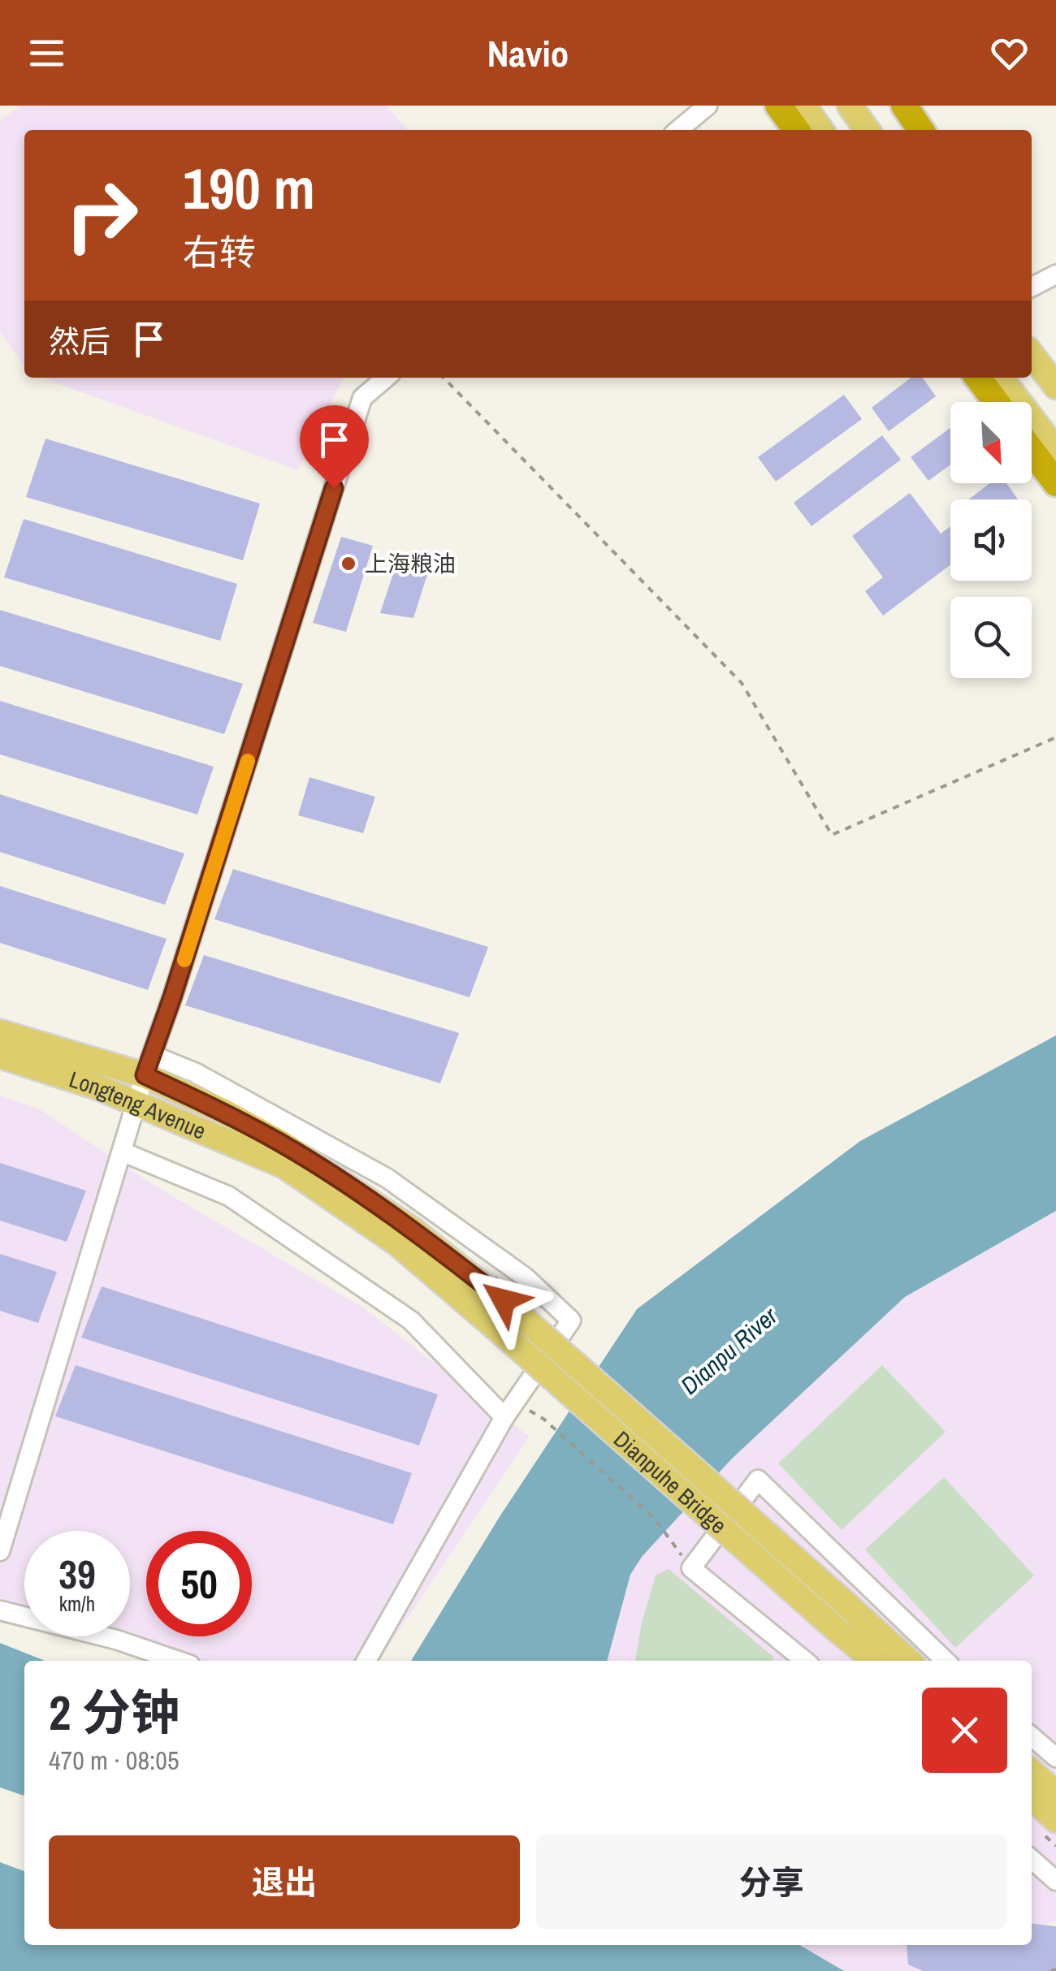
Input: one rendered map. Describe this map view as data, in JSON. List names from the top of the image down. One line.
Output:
{"streets":{"main road":["Longteng Avenue","Dianpuhe Bridge"]},"crossings":[["Longteng Avenue","Dianpuhe Bridge"]],"water":["Dianpu River"],"places":["上海粮油"],"north":"bottom right","page":{"header":"Navio","turn":["190 m","右转"],"then":"然后","speed":"39 km/h","limit":"50","heading":["2 分钟","470 m · 08:05"],"buttons":["退出","分享"]}}
